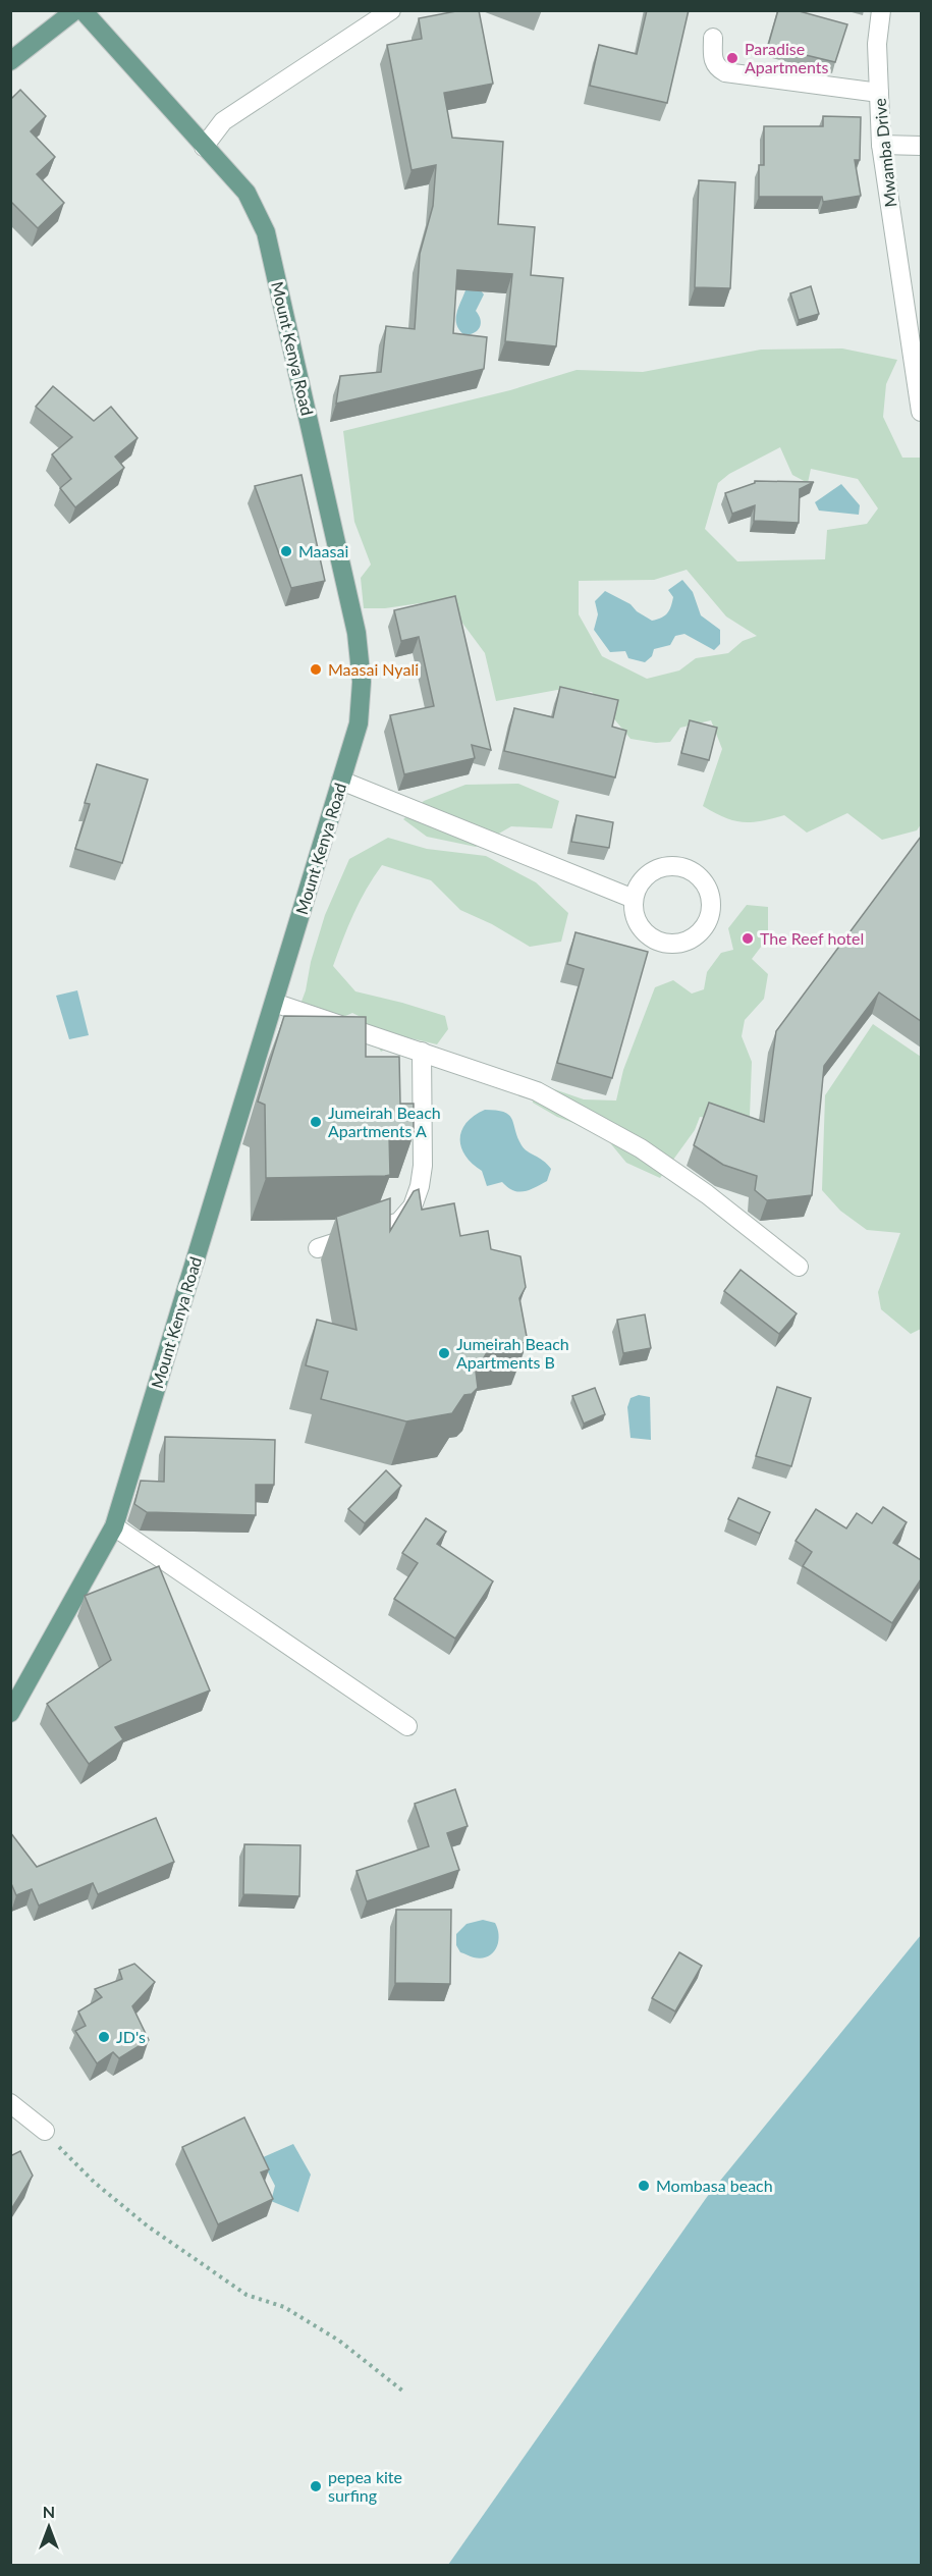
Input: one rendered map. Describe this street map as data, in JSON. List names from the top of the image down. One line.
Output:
{"streets":{"main road":["Mount Kenya Road"],"street":["Mwamba Drive"]},"places":["Paradise Apartments","Maasai","Maasai Nyali","The Reef hotel","Jumeirah Beach Apartments A","Jumeirah Beach Apartments B","JD's","Mombasa beach","pepea kite surfing"],"north":"top"}
